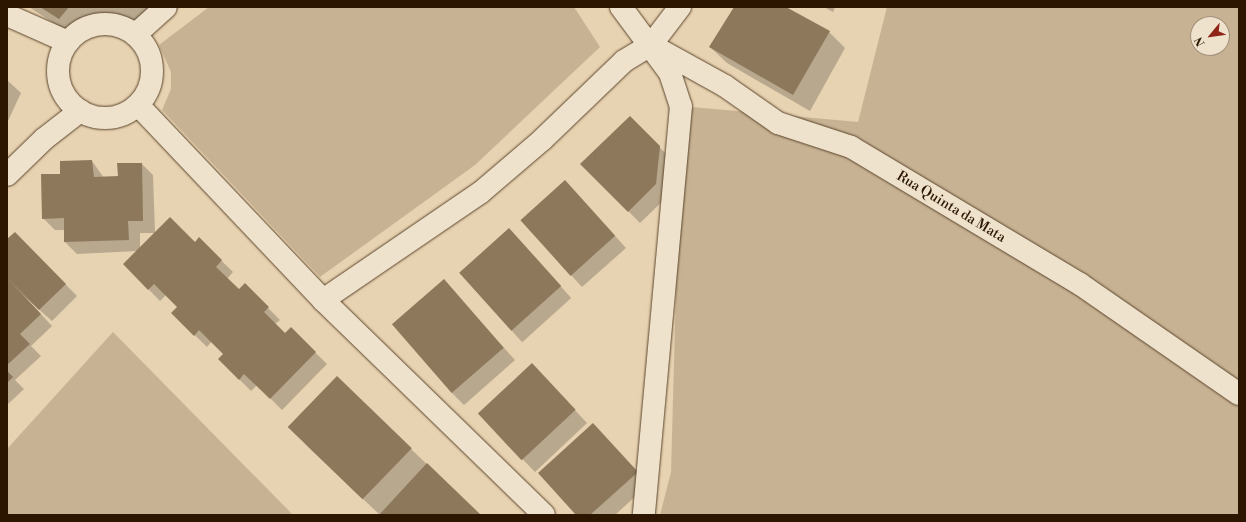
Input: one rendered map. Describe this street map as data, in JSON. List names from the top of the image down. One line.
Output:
{"streets":{"street":["Rua Quinta da Mata"]},"north":"bottom left"}
